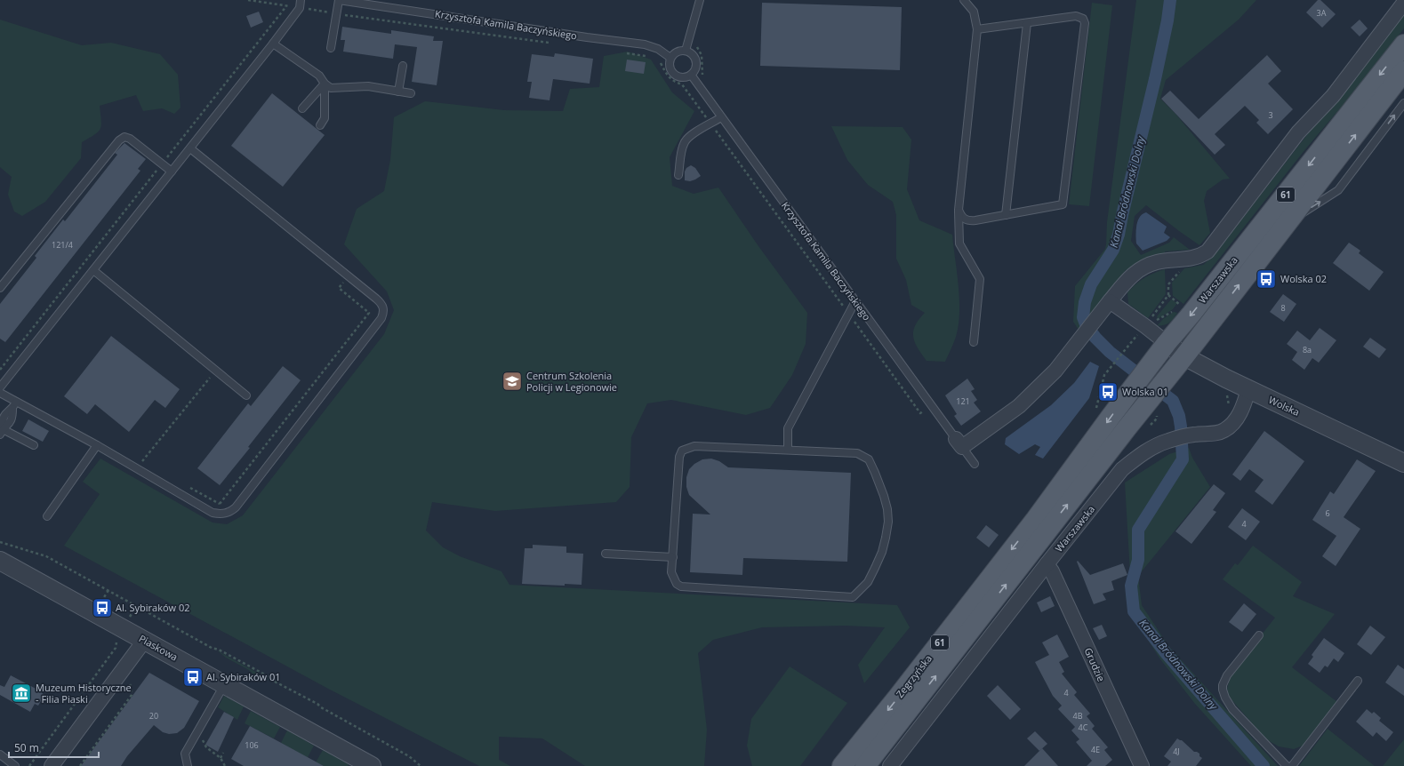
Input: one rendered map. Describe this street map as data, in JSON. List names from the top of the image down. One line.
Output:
{"streets":{"main road":["61","Warszawska","Zegrzyńska"],"street":["Wolska","Piaskowa","Grudzie"],"lane":["Krzysztofa Kamila Baczyńskiego"]},"crossings":[["Warszawska","Wolska"],["Warszawska","Grudzie"],["Warszawska","Zegrzyńska"]],"water":["Kanał Bródnowski Dolny"],"places":{"bus stop":["Wolska 02","Wolska 01","Al. Sybiraków 02","Al. Sybiraków 01"],"school or university":["Centrum Szkolenia Policji w Legionowie"],"museum":["Muzeum Historyczne - Filia Piaski"]},"house_numbers":["3A","3","121/4","8","8a","121","6","4","4","20","4B","4C","106","4E","4J"],"scale_bar":"50 m"}
